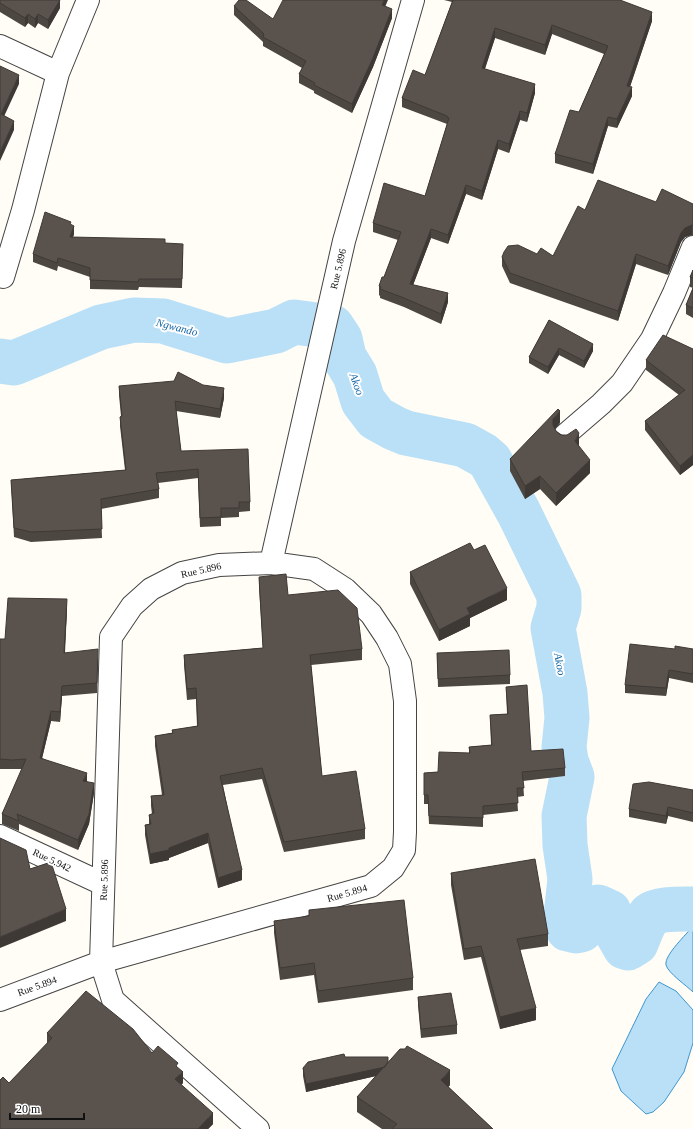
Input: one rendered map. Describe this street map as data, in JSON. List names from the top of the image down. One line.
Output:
{"streets":{"street":["Rue 5.896","Rue 5.942","Rue 5.894"]},"crossings":[["Rue 5.896","Rue 5.942"],["Rue 5.896","Rue 5.894"]],"water":["Ngwando","Akoo"],"scale_bar":"20 m"}
